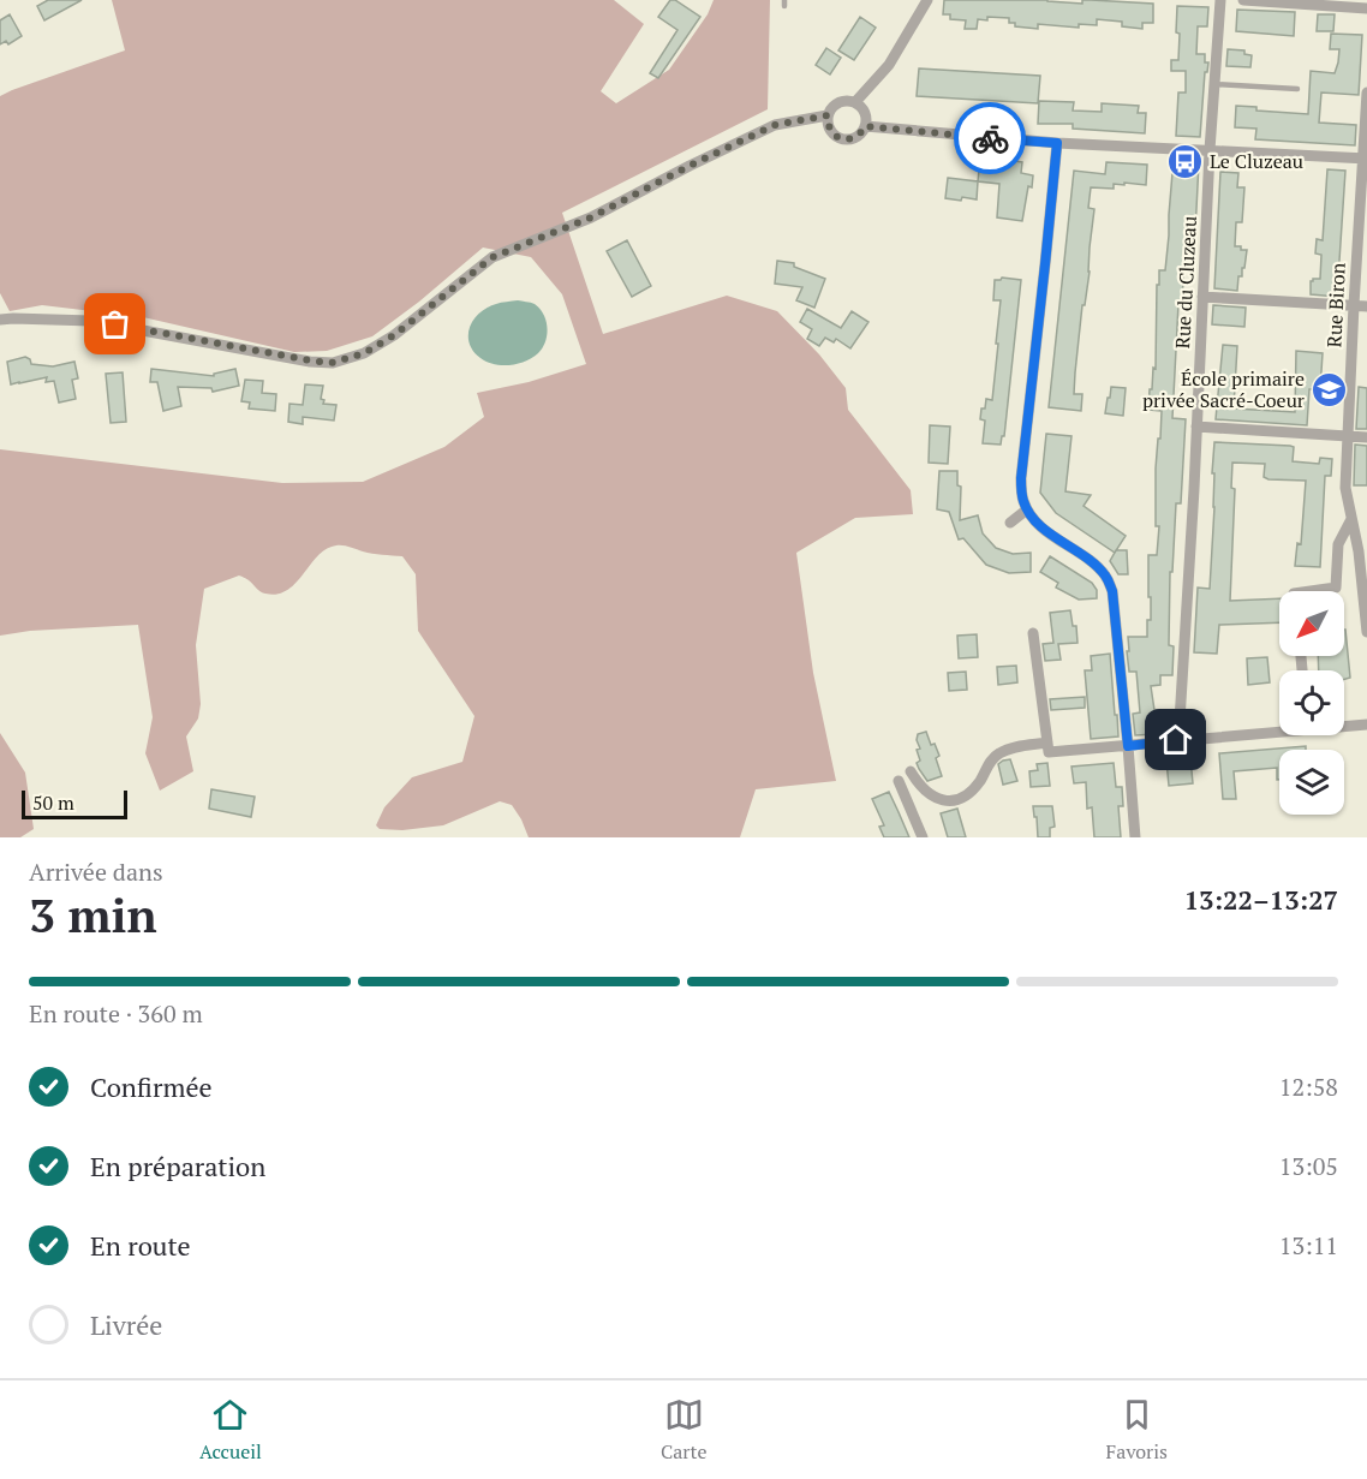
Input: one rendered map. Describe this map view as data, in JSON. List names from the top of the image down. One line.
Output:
{"streets":{"street":["Rue du Cluzeau","Rue Biron"]},"places":{"bus stop":["Le Cluzeau"],"school or university":["École primaire privée Sacré-Coeur"]},"scale_bar":"50 m","north":"bottom left","page":{"scale":"50 m","heading":["3 min","Arrivée dans","13:22–13:27"],"bar":"En route · 360 m","list":[["Confirmée","12:58"],["En préparation","13:05"],["En route","13:11"],"Livrée"],"tabs":["Accueil","Carte","Favoris"]}}
